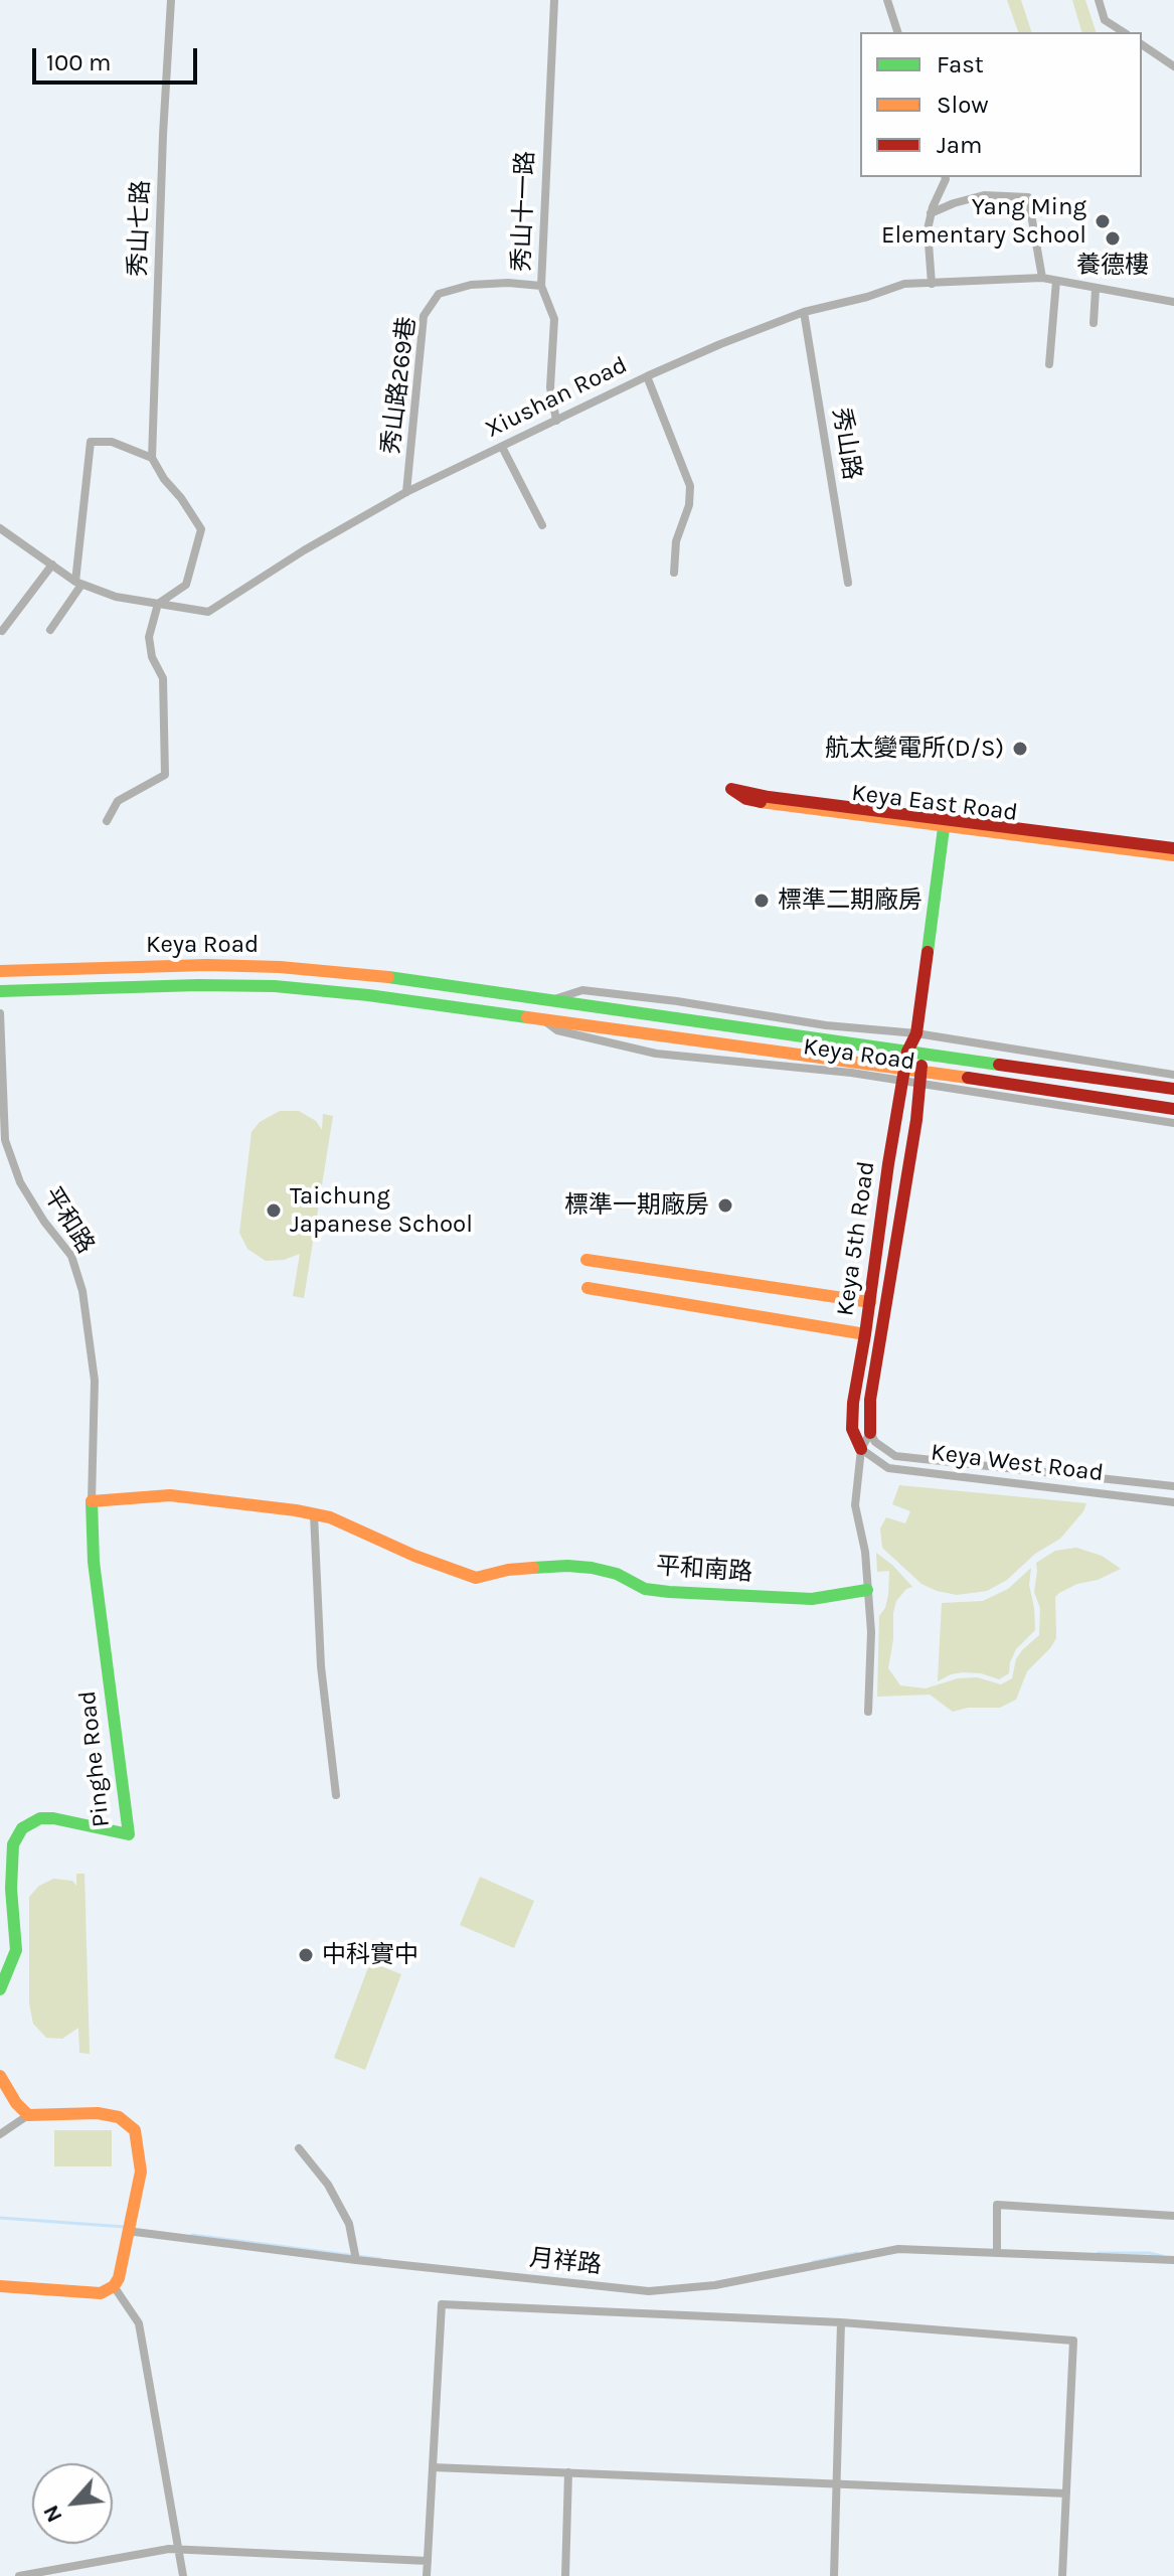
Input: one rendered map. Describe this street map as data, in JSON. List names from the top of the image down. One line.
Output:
{"streets":{"street":["秀山十一路","秀山七路","秀山路269巷","Xiushan Road","秀山路","Keya East Road","Keya Road","平和路","Keya 5th Road","Keya West Road","平和南路","Pinghe Road","月祥路"]},"crossings":[["秀山十一路","秀山路269巷"],["秀山十一路","Xiushan Road"],["秀山路269巷","Xiushan Road"],["Xiushan Road","秀山路"],["Keya East Road","Keya 5th Road"],["Keya Road","Keya 5th Road"],["平和路","平和南路"],["平和路","Pinghe Road"],["Keya 5th Road","Keya West Road"],["平和南路","Pinghe Road"]],"places":["Yang Ming Elementary School","養德樓","航太變電所(D/S)","標準二期廠房","標準一期廠房","Taichung Japanese School","中科實中"],"legend":["Fast","Slow","Jam"],"scale_bar":"100 m","north":"bottom left"}
